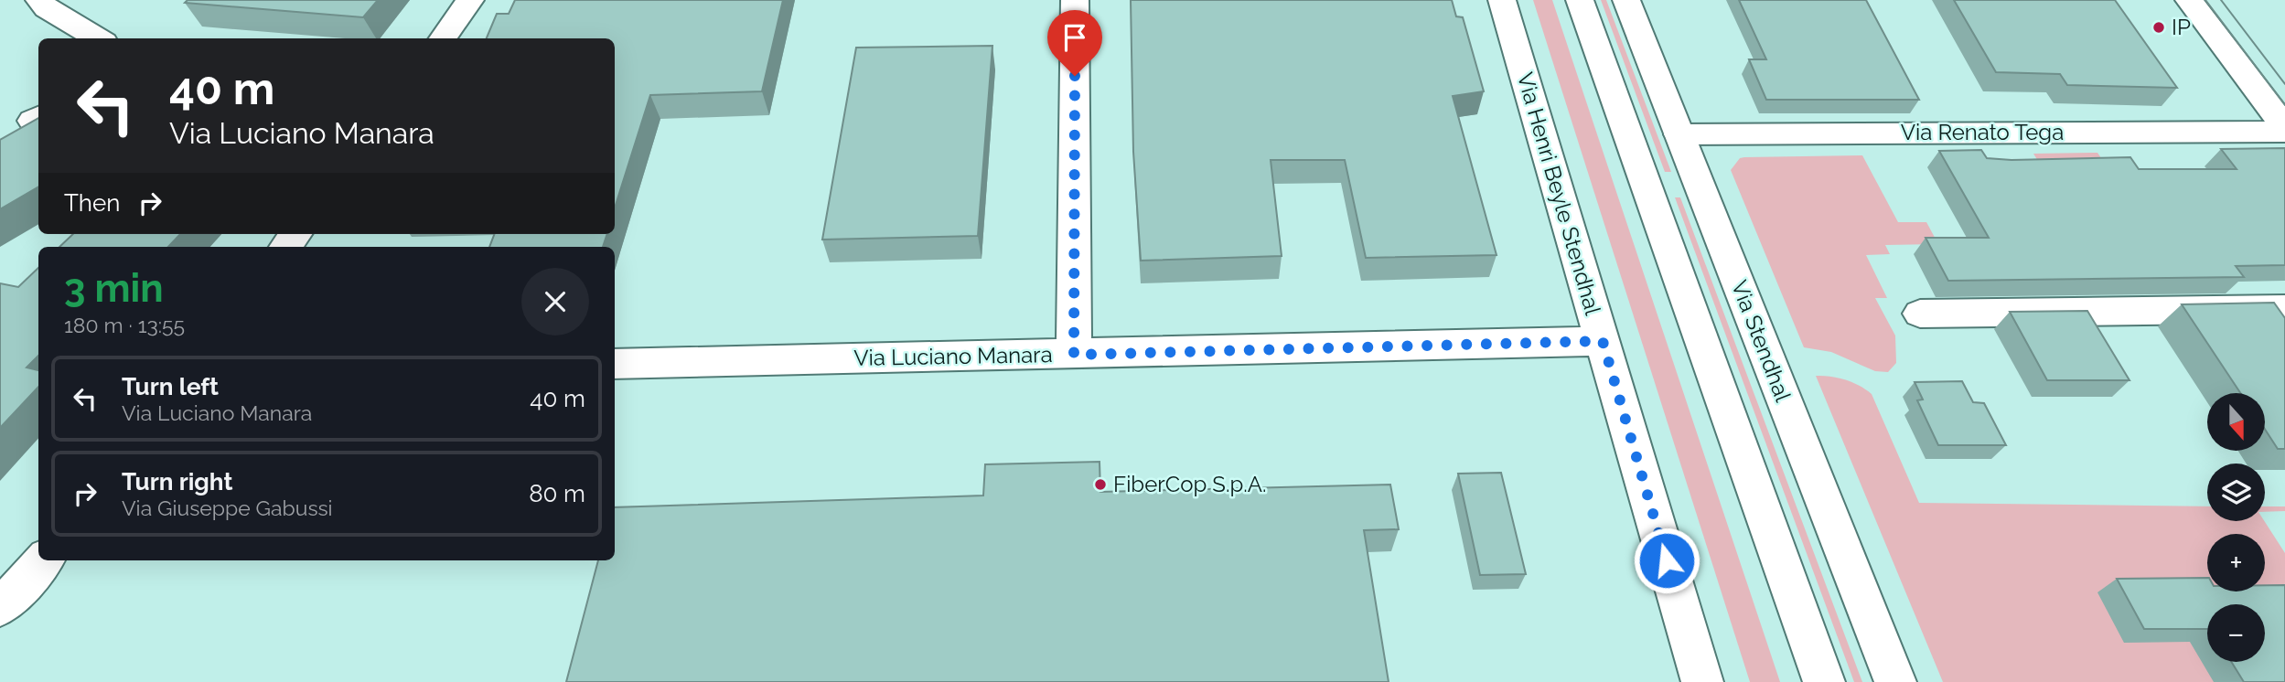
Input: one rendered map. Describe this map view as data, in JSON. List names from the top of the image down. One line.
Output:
{"streets":{"street":["Via Renato Tega","Via Henri Beyle Stendhal","Via Stendhal","Via Luciano Manara"]},"crossings":[["Via Renato Tega","Via Stendhal"],["Via Henri Beyle Stendhal","Via Luciano Manara"]],"places":["IP","FiberCop S.p.A."],"north":"bottom","page":{"turn":["40 m","Via Luciano Manara"],"then":"Then","heading":["3 min","180 m · 13:55"],"list":[{"name":"Turn left","note":"Via Luciano Manara","value":"40 m"},{"name":"Turn right","note":"Via Giuseppe Gabussi","value":"80 m"}],"map_buttons":["+","−"]}}
